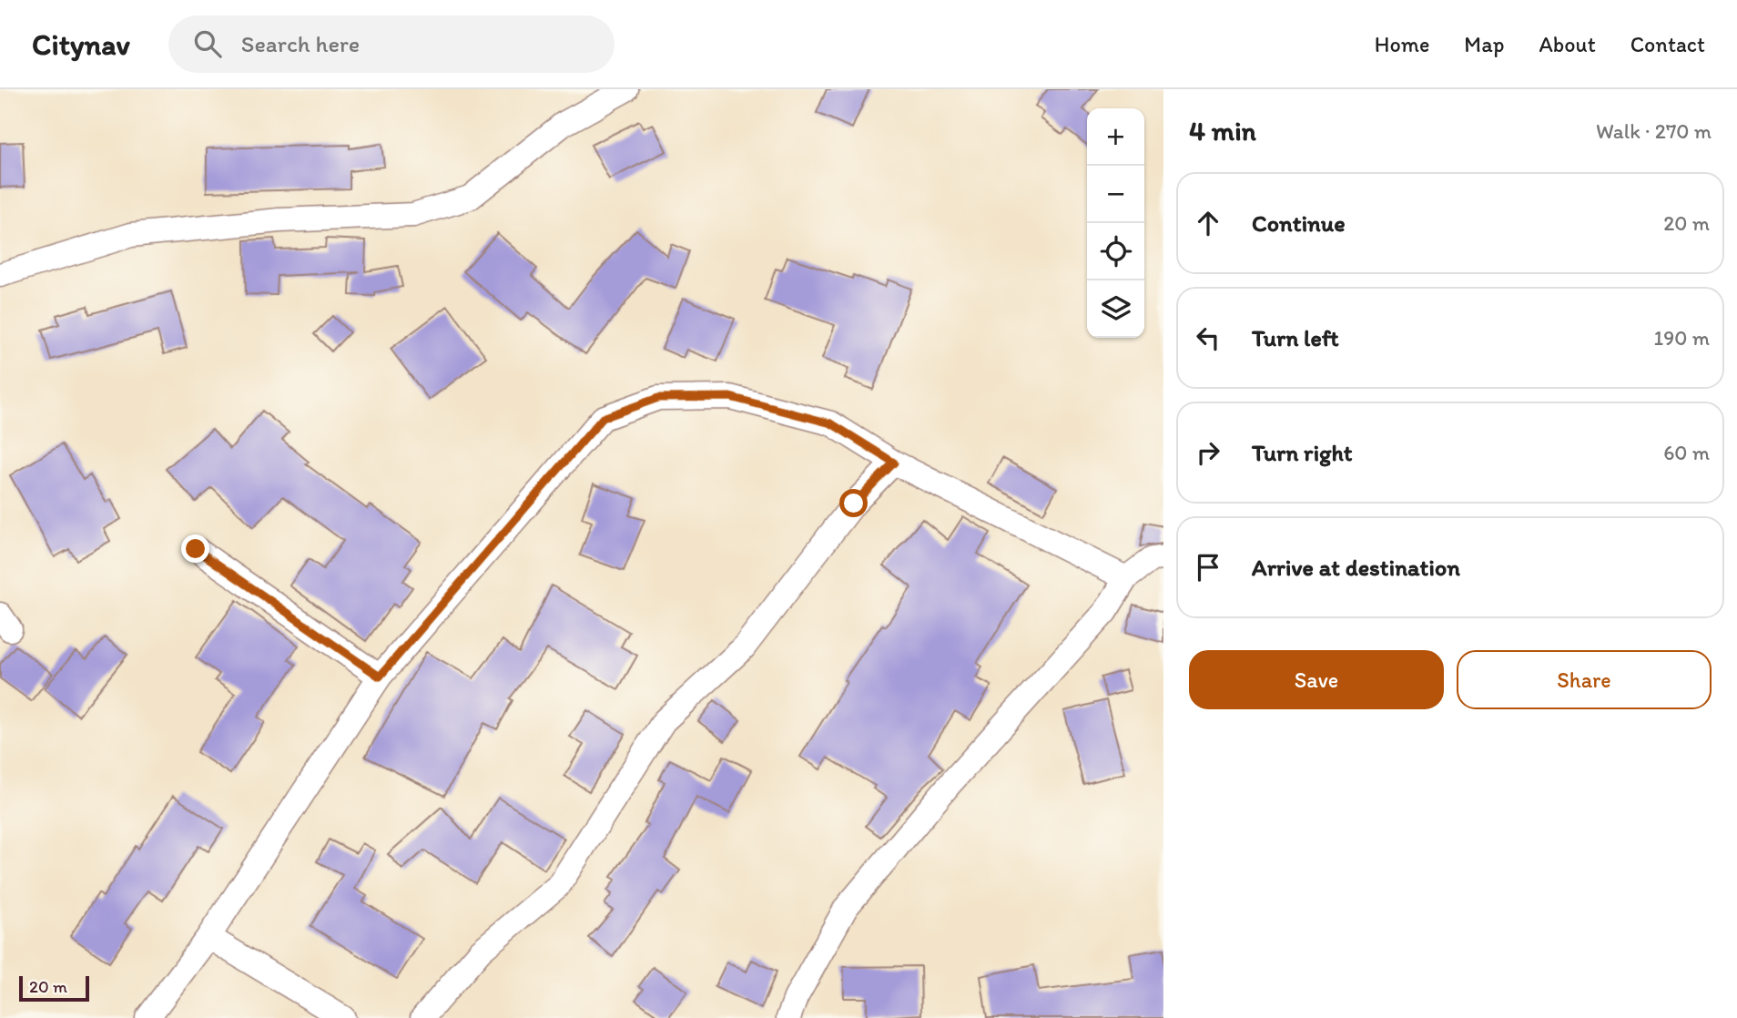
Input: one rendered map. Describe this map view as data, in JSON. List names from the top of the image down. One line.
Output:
{"scale_bar":"20 m","page":{"header":"Citynav","search":"Search here","nav":["Home","Map","About","Contact"],"heading":["4 min","Walk · 270 m"],"map_buttons":["+","−"],"list":[["Continue","20 m"],["Turn left","190 m"],["Turn right","60 m"],"Arrive at destination"],"buttons":["Save","Share"],"scale":"20 m"}}
